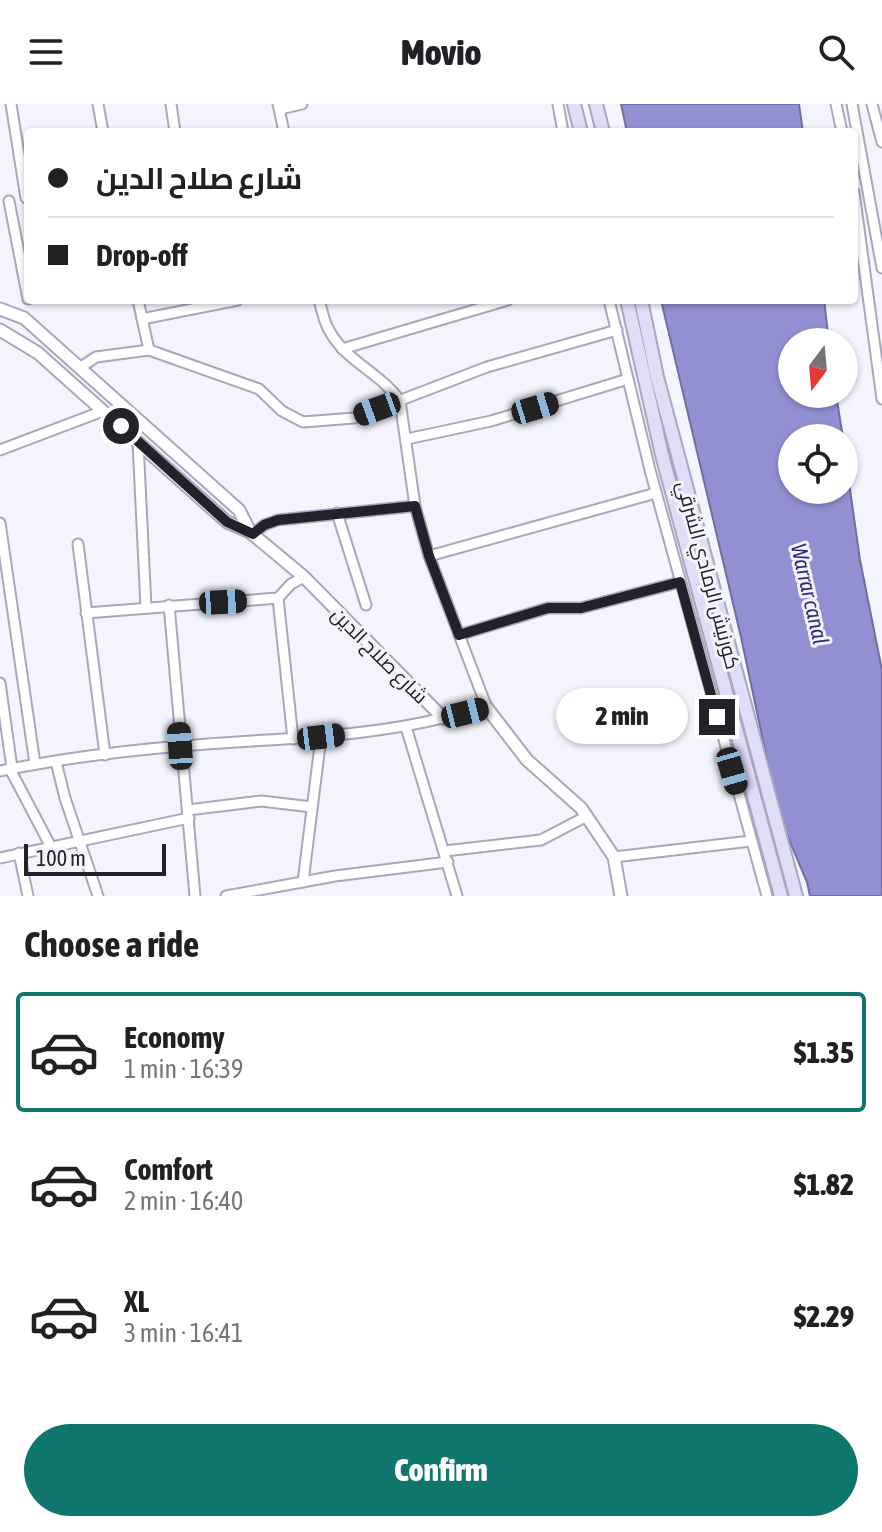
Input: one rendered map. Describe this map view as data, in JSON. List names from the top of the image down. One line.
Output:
{"streets":{"main road":["كورنيش الرمادي الشرقي"],"street":["شارع صلاح الدين"]},"water":["Warrar canal"],"scale_bar":"100 m","north":"bottom","page":{"header":"Movio","banner":["شارع صلاح الدين","Drop-off"],"bubble":"2 min","scale":"100 m","heading":"Choose a ride","list":[{"name":"Economy","note":"1 min · 16:39","value":"$1.35"},{"name":"Comfort","note":"2 min · 16:40","value":"$1.82"},{"name":"XL","note":"3 min · 16:41","value":"$2.29"}],"buttons":"Confirm"}}
